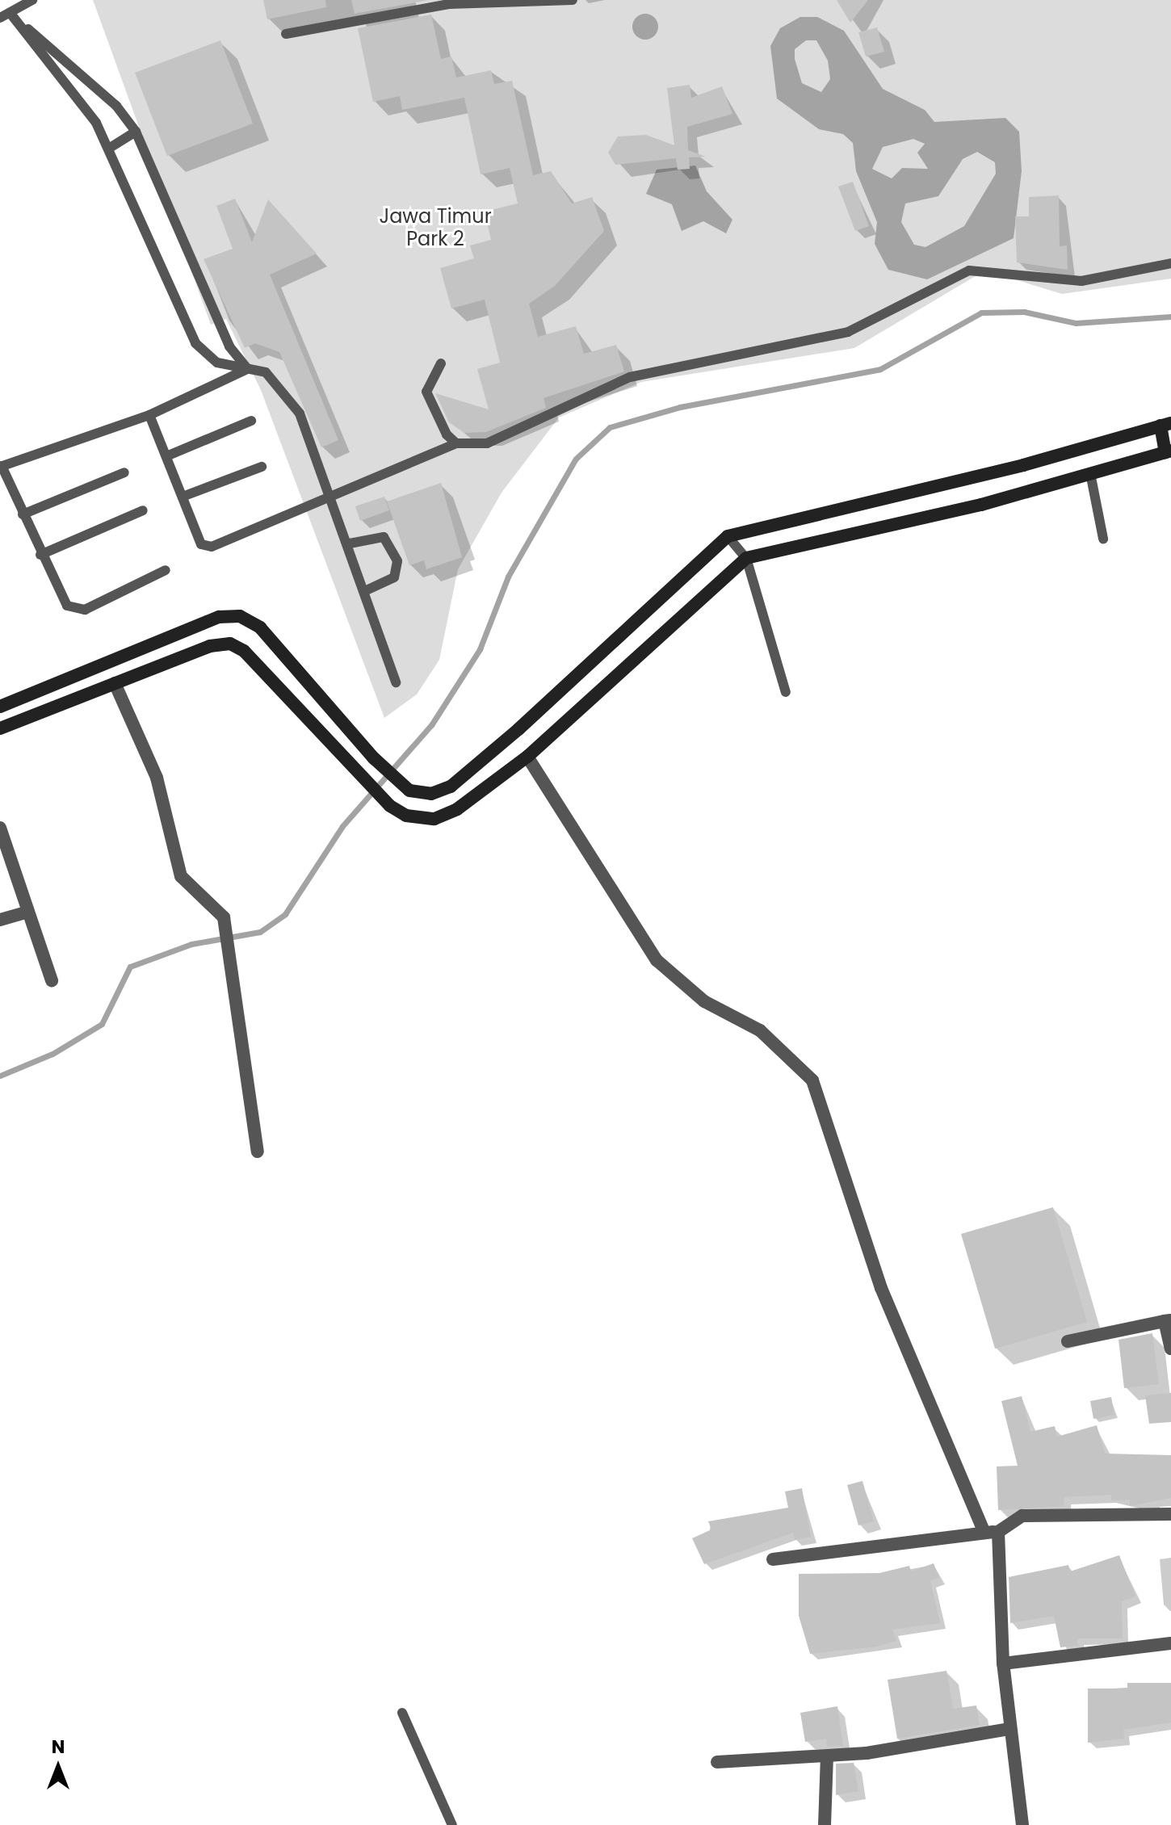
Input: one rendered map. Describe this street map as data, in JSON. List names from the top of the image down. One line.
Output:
{"parks":["Jawa Timur Park 2"],"north":"top"}
